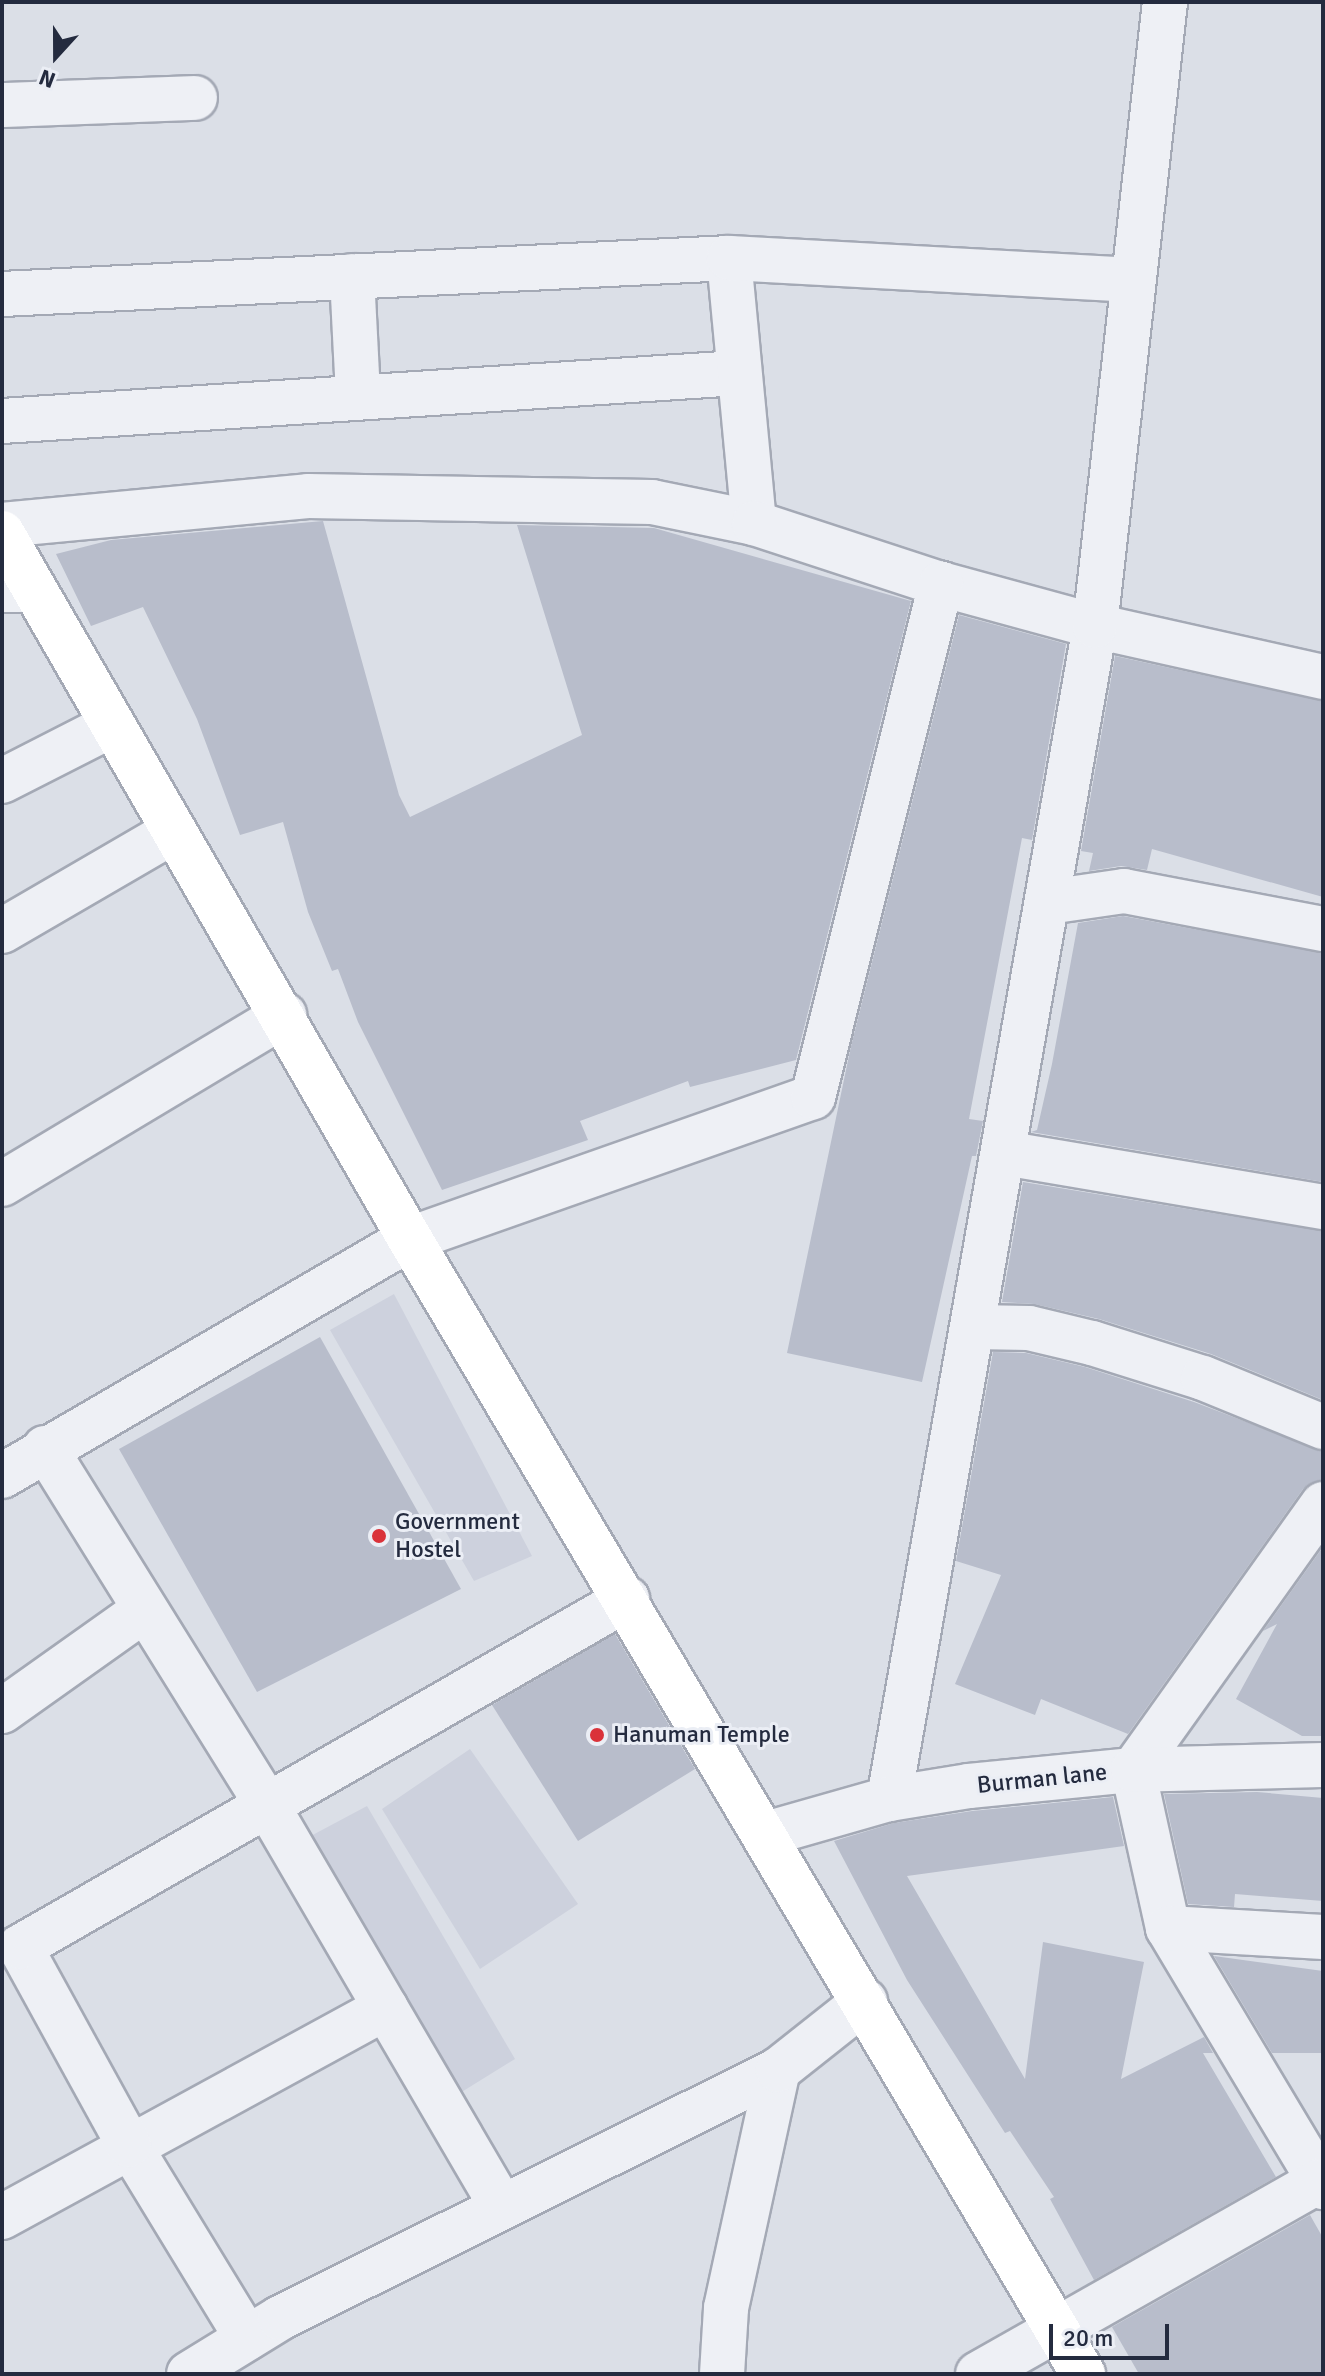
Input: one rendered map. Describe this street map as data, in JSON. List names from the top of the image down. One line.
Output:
{"streets":{"street":["Burman lane"]},"places":["Government Hostel","Hanuman Temple"],"scale_bar":"20 m","north":"bottom"}
